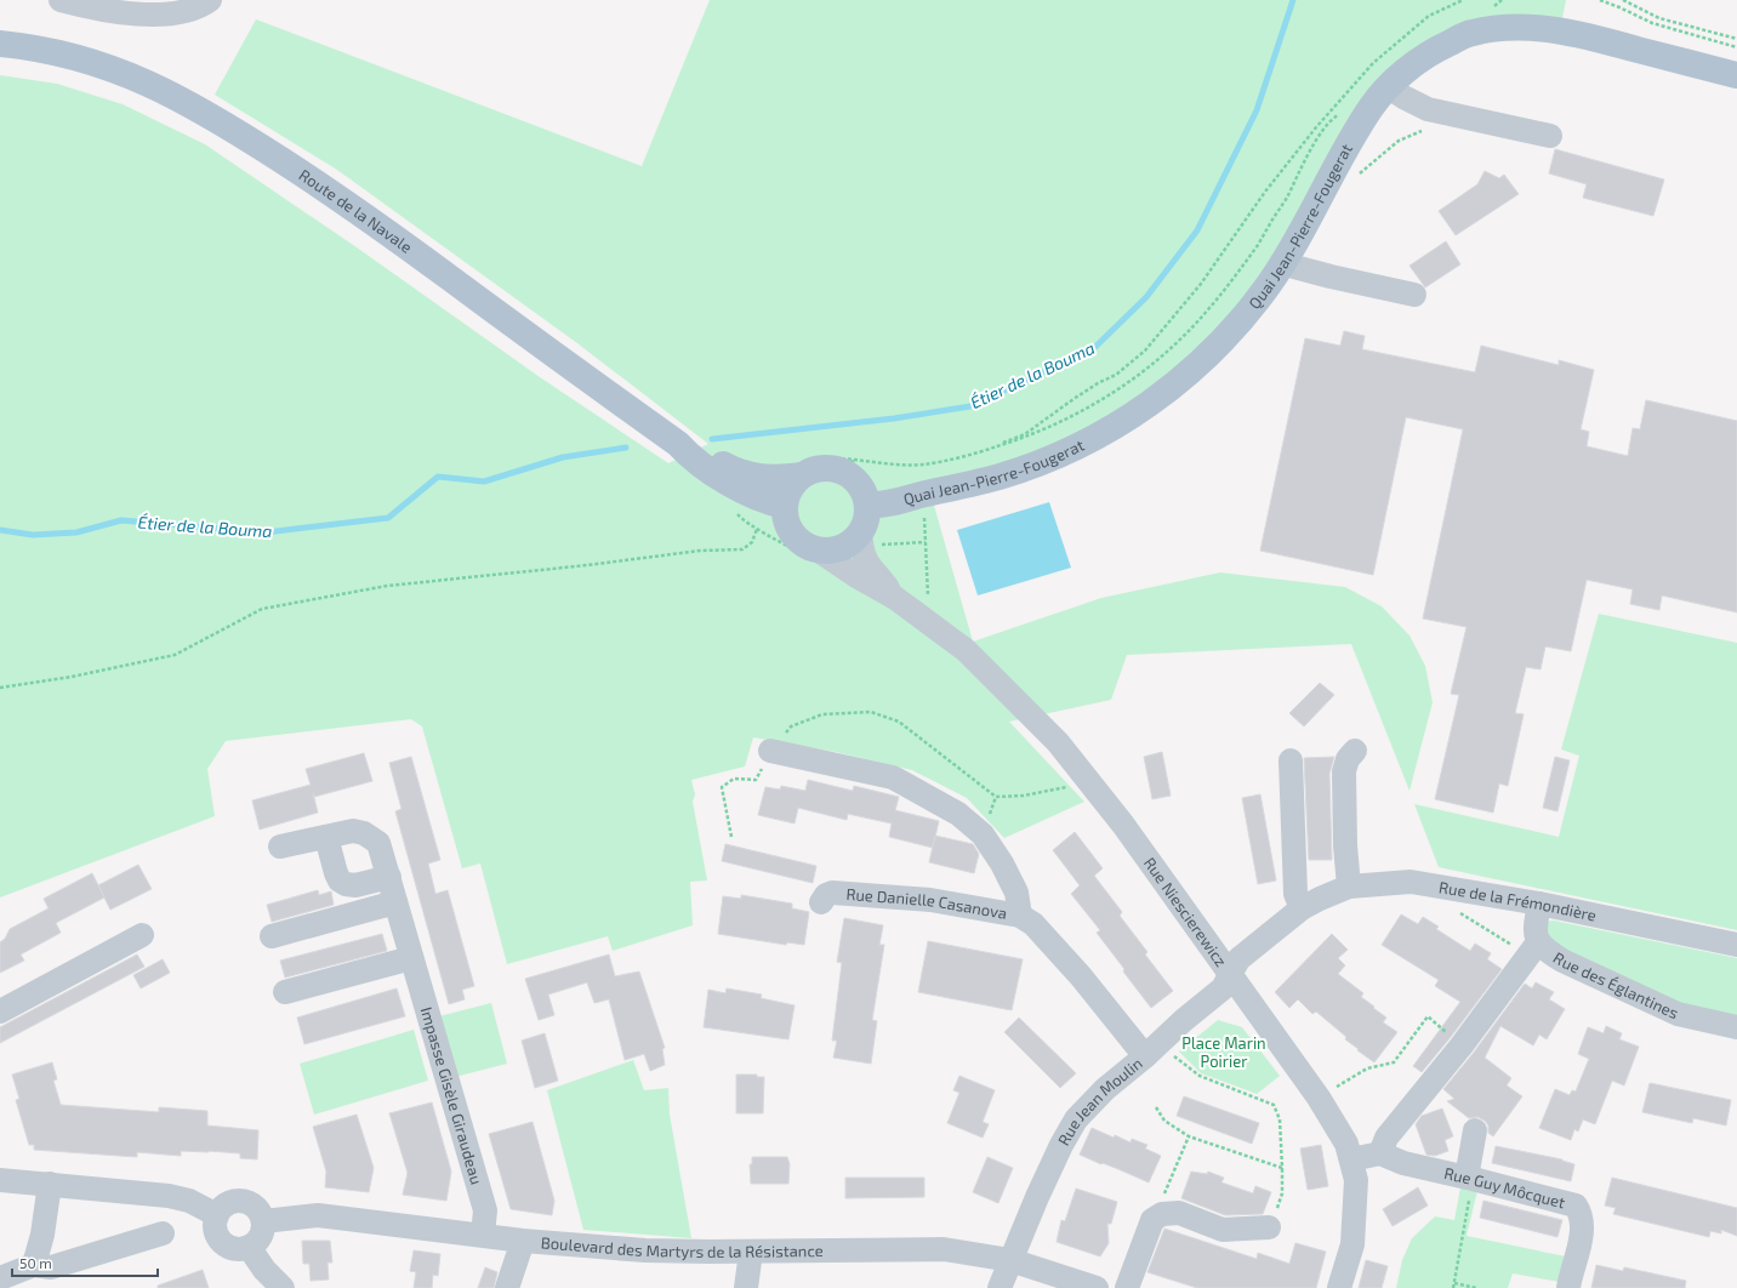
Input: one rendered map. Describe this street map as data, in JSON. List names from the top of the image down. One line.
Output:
{"streets":{"main road":["Route de la Navale","Quai Jean-Pierre-Fougerat"],"street":["Rue de la Frémondière","Rue Danielle Casanova","Rue Niescierewicz","Rue des Églantines","Impasse Gisèle Giraudeau","Rue Jean Moulin","Rue Guy Môcquet","Boulevard des Martyrs de la Résistance"]},"crossings":[["Route de la Navale","Quai Jean-Pierre-Fougerat"],["Route de la Navale","Rue Niescierewicz"],["Quai Jean-Pierre-Fougerat","Rue Niescierewicz"],["Rue de la Frémondière","Rue Niescierewicz"],["Rue de la Frémondière","Rue des Églantines"],["Rue de la Frémondière","Rue Jean Moulin"],["Rue Danielle Casanova","Rue Jean Moulin"],["Rue Niescierewicz","Rue Jean Moulin"],["Impasse Gisèle Giraudeau","Boulevard des Martyrs de la Résistance"],["Rue Jean Moulin","Boulevard des Martyrs de la Résistance"]],"water":["Étier de la Bouma"],"parks":["Place Marin Poirier"],"scale_bar":"50 m"}
